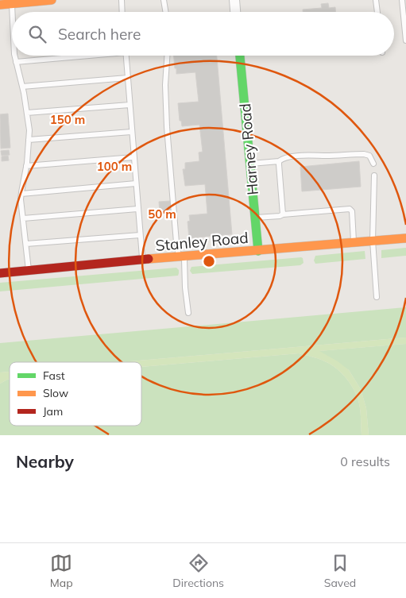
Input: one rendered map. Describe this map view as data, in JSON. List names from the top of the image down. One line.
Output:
{"streets":{"street":["Harney Road","Stanley Road"]},"crossings":[["Harney Road","Stanley Road"]],"legend":["Fast","Slow","Jam"],"page":{"search":"Search here","heading":["Nearby","0 results"],"nav":["Map","Directions","Saved"]},"rings":["150 m","100 m","50 m"]}
